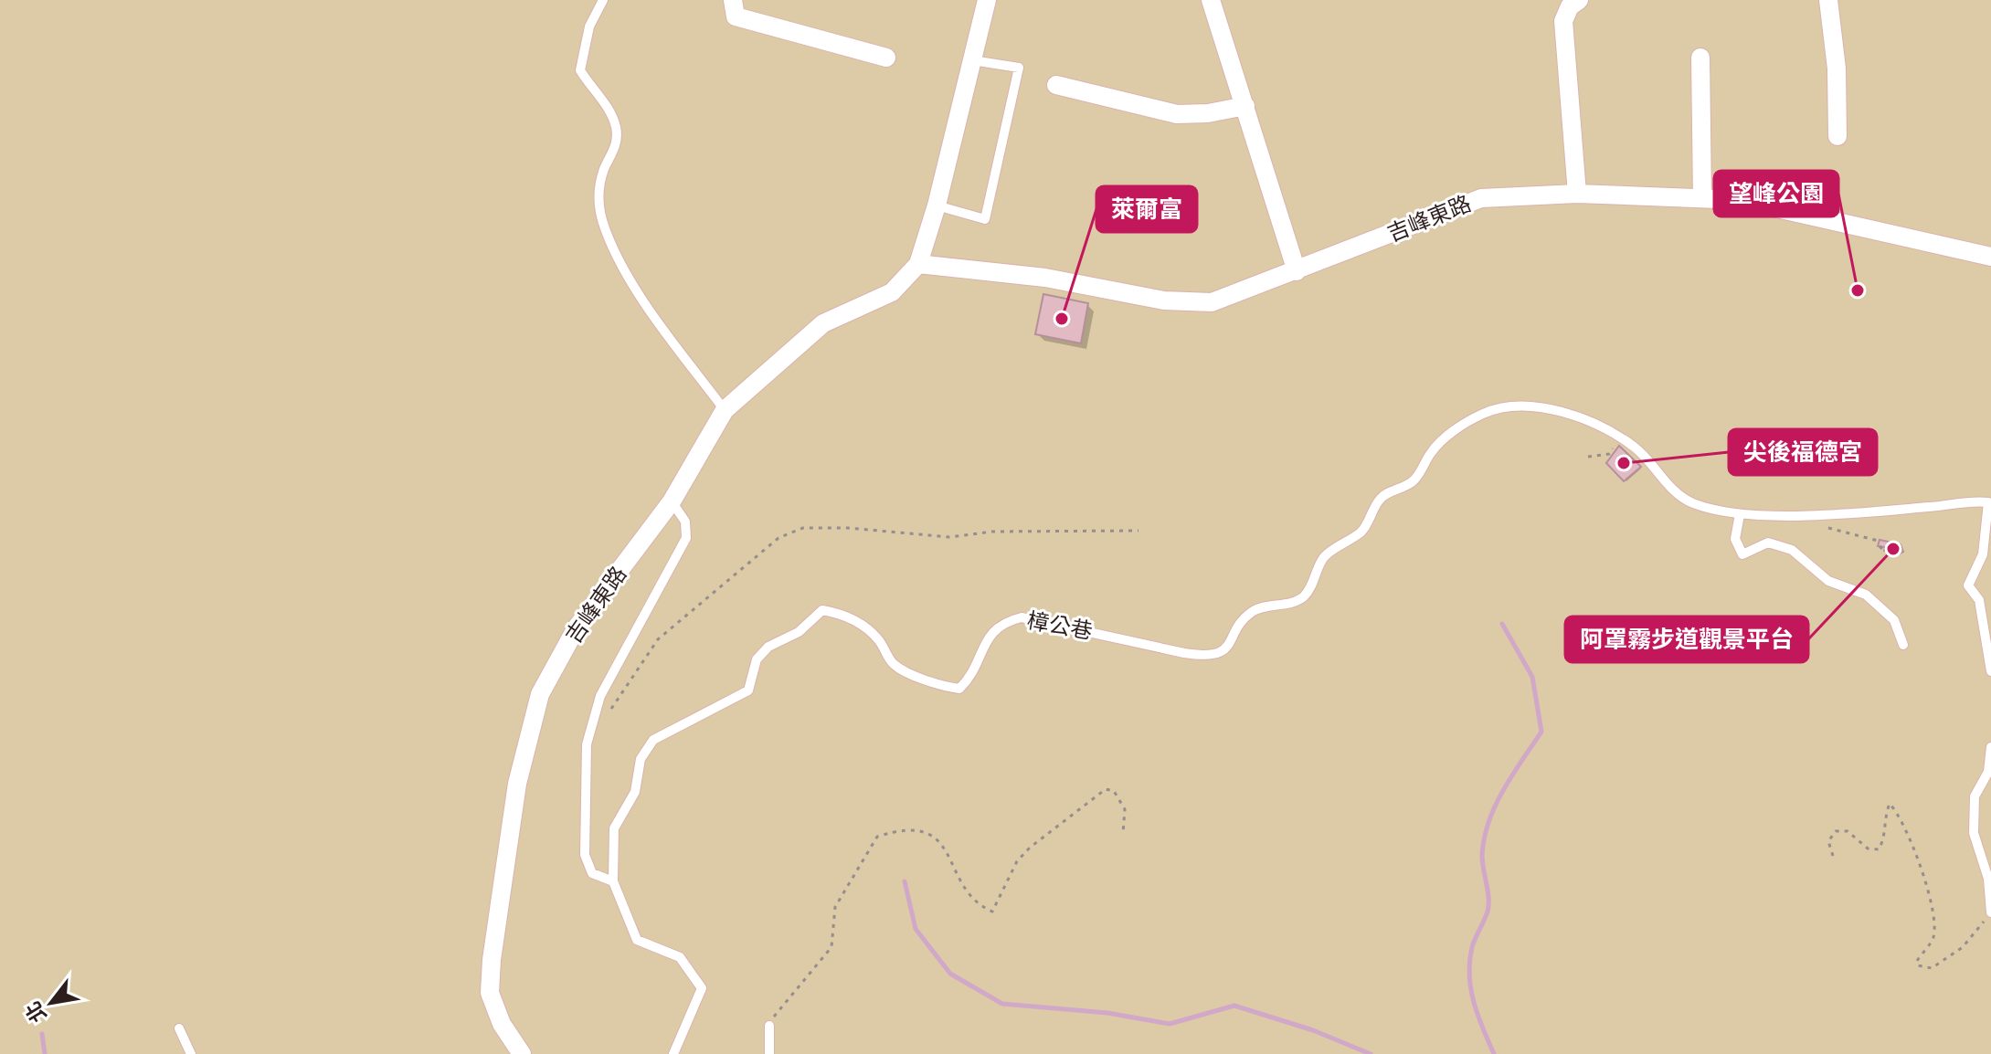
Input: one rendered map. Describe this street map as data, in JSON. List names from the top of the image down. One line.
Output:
{"streets":{"street":["吉峰東路"],"lane":["樟公巷"]},"places":["望峰公園","萊爾富","尖後福德宮","阿罩霧步道觀景平台"],"north":"bottom left"}
